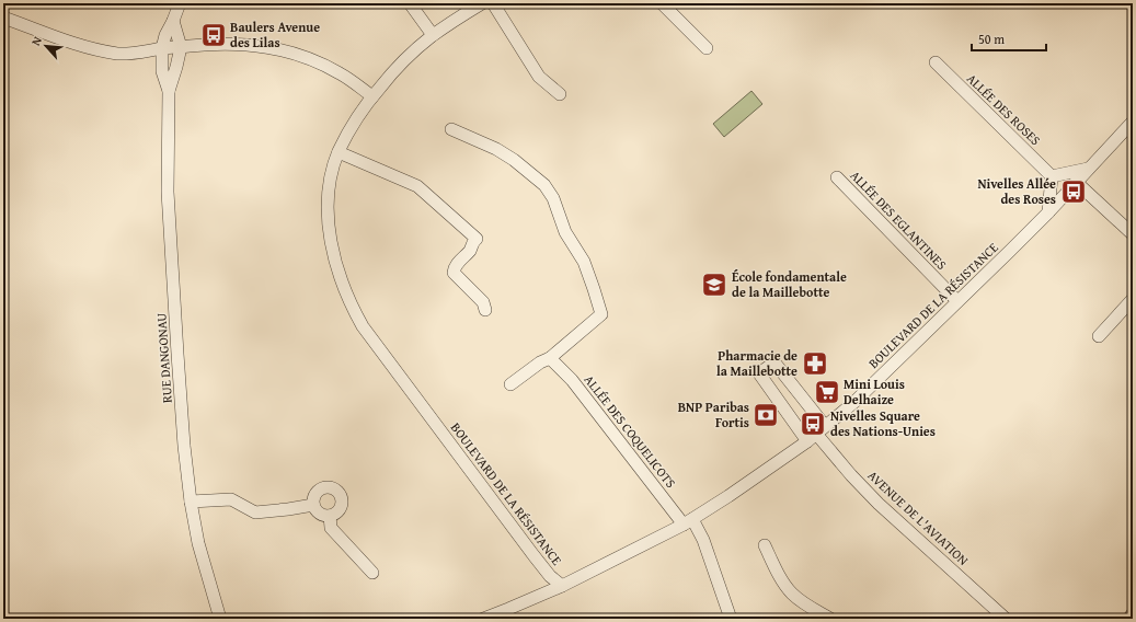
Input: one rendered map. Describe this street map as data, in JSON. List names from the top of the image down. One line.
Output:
{"streets":{"street":["ALLÉE DES ROSES","ALLÉE DES EGLANTINES","BOULEVARD DE LA RÉSISTANCE","RUE DANGONAU","ALLÉE DES COQUELICOTS","AVENUE DE L'AVIATION"]},"crossings":[["ALLÉE DES EGLANTINES","BOULEVARD DE LA RÉSISTANCE"],["BOULEVARD DE LA RÉSISTANCE","ALLÉE DES COQUELICOTS"],["BOULEVARD DE LA RÉSISTANCE","AVENUE DE L'AVIATION"]],"places":{"bus stop":["Baulers Avenue des Lilas","Nivelles Allée des Roses","Nivelles Square des Nations-Unies"],"school or university":["École fondamentale de la Maillebotte"],"pharmacy":["Pharmacie de la Maillebotte"],"supermarket":["Mini Louis Delhaize"],"bank":["BNP Paribas Fortis"]},"scale_bar":"50 m","north":"top left"}
